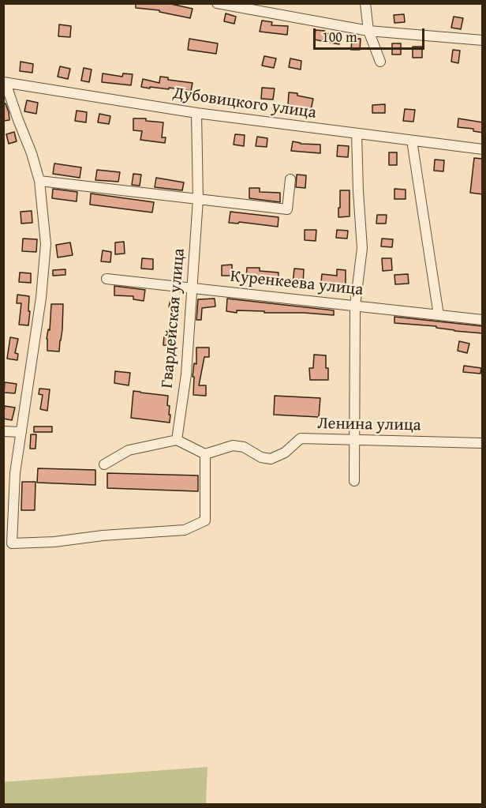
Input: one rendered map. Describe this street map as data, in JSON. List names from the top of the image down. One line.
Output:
{"streets":{"street":["Дубовицкого улица","Куренкеева улица","Гвардейская улица","Ленина улица"]},"crossings":[["Дубовицкого улица","Гвардейская улица"],["Куренкеева улица","Гвардейская улица"]],"scale_bar":"100 m"}
